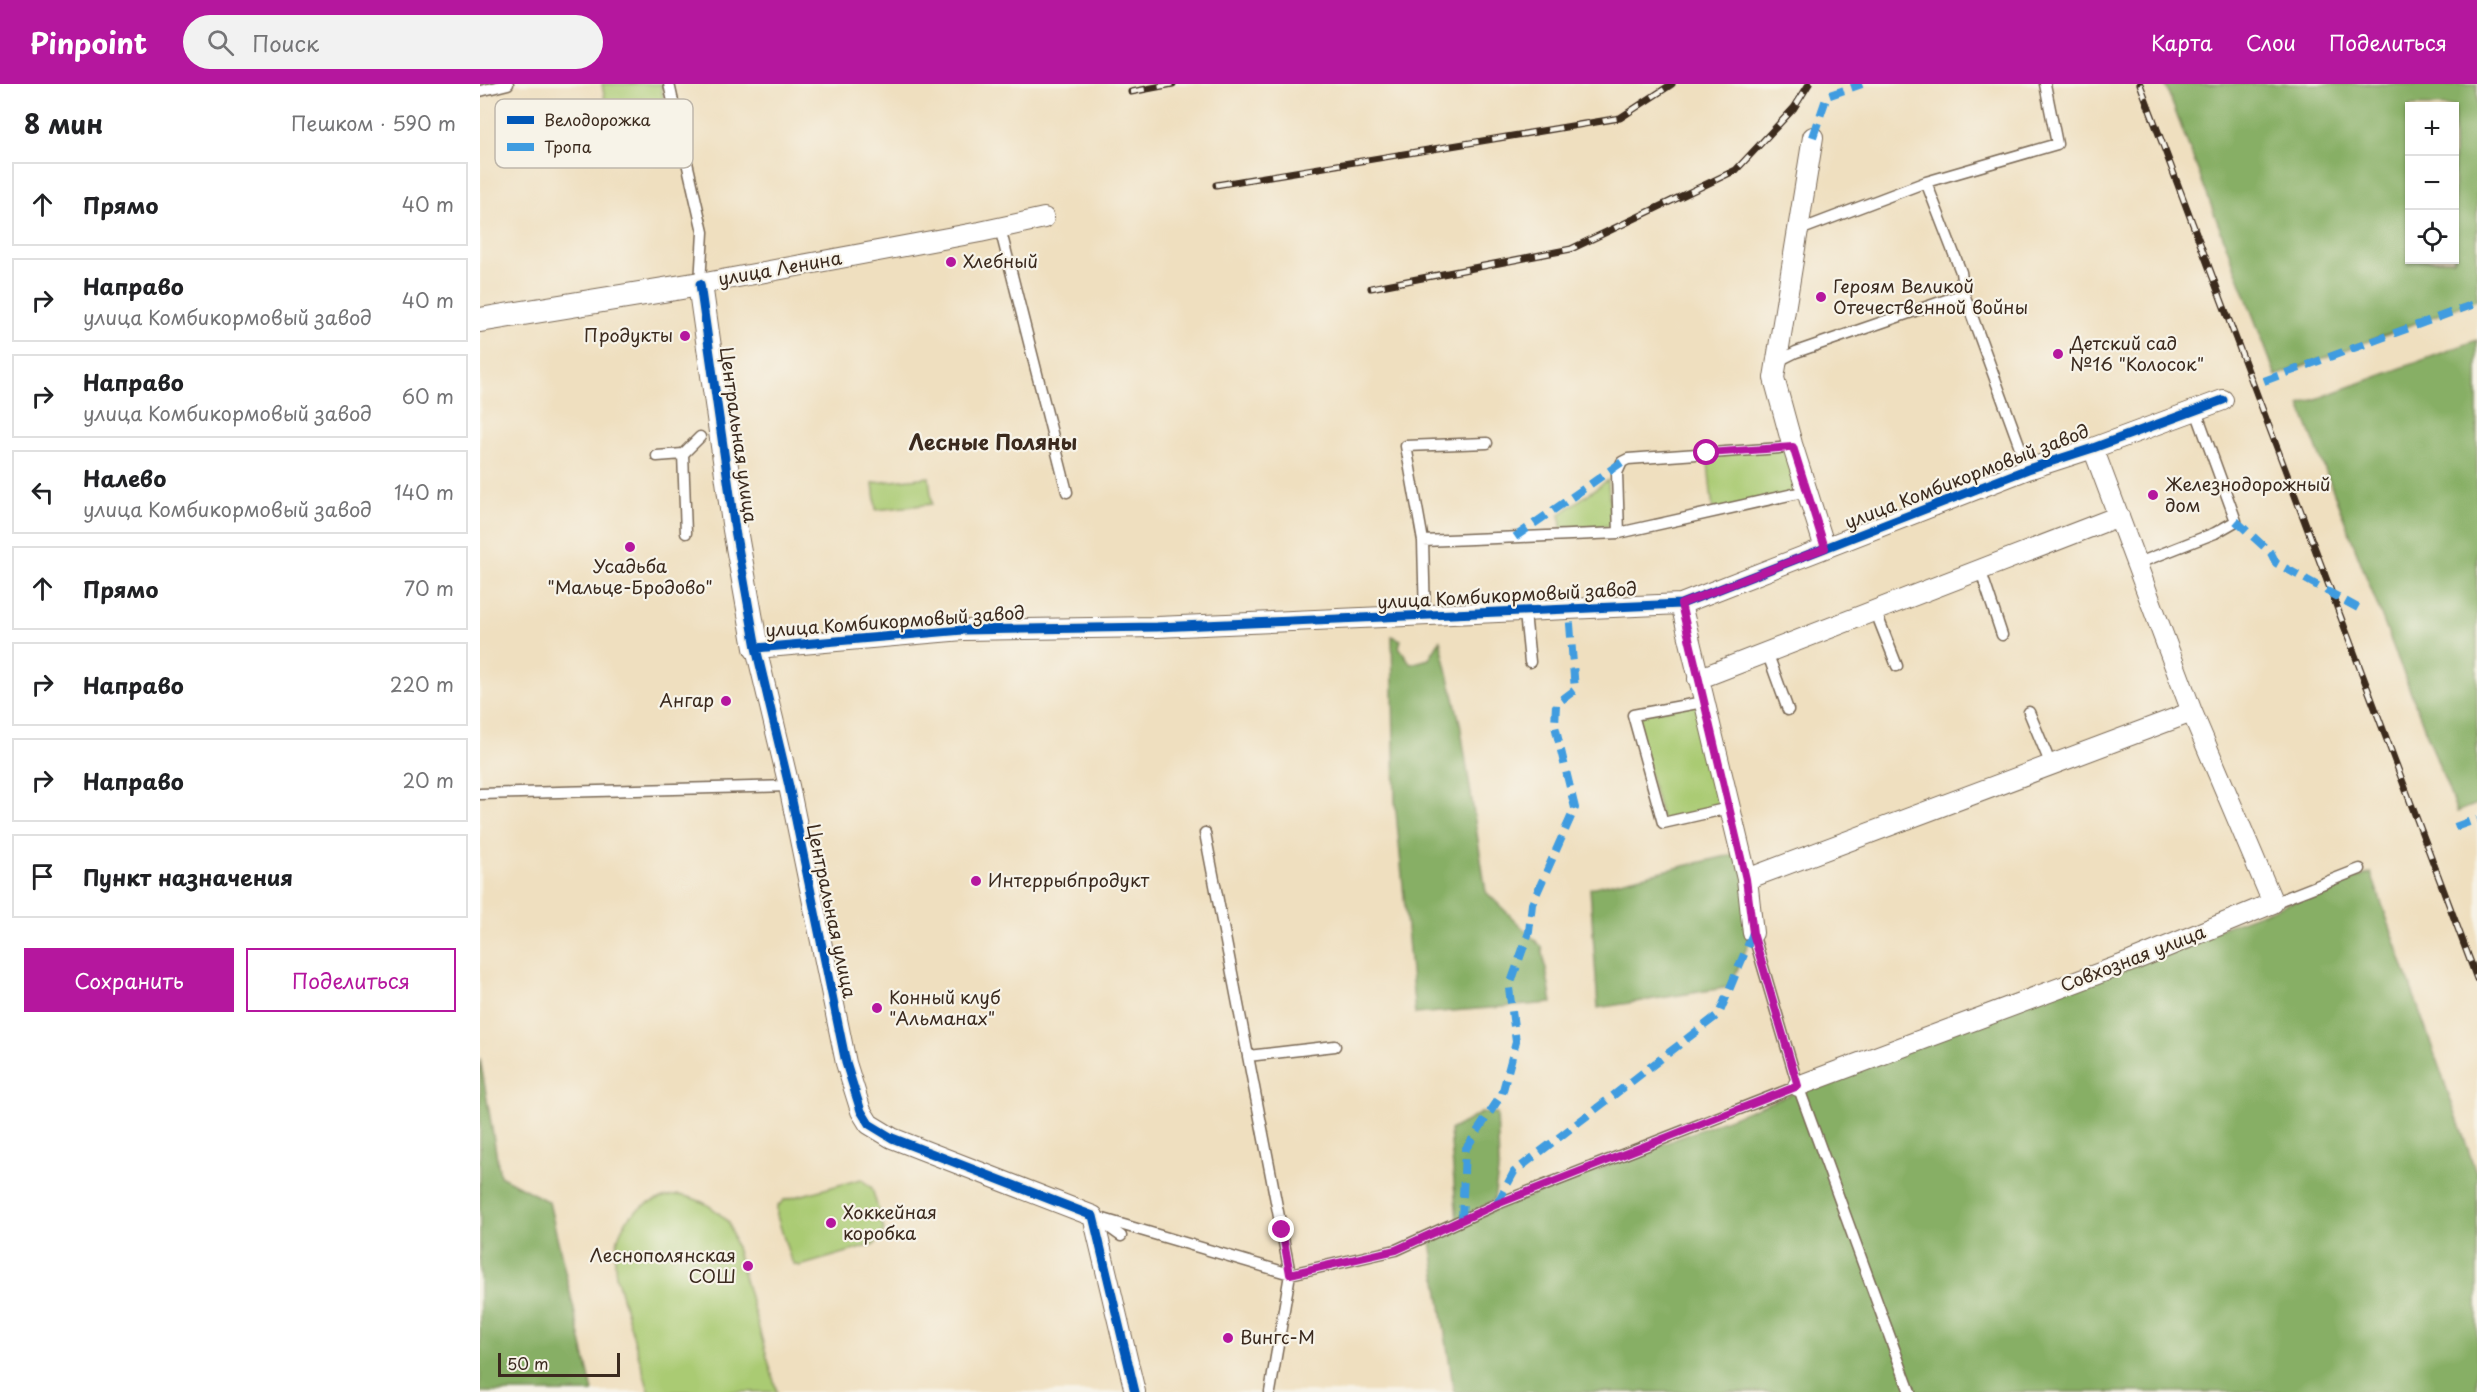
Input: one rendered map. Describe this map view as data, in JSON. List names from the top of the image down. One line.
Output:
{"streets":{"street":["улица Ленина","Центральная улица","улица Комбикормовый завод","Совхозная улица"]},"crossings":[["улица Ленина","Центральная улица"],["Центральная улица","улица Комбикормовый завод"]],"districts":["Лесные Поляны"],"places":["Хлебный","Героям Великой Отечественной войны","Продукты","Детский сад №16 \"Колосок\"","Железнодорожный дом","Усадьба \"Мальце-Бродово\"","Ангар","Интеррыбпродукт","Конный клуб \"Альманах\"","Хоккейная коробка","Леснополянская СОШ","Вингс-М"],"legend":["Велодорожка","Тропа"],"scale_bar":"50 m","page":{"header":"Pinpoint","search":"Поиск","nav":["Карта","Слои","Поделиться"],"heading":["8 мин","Пешком · 590 m"],"map_buttons":["+","−"],"list":[["Прямо","40 m"],["Направо","улица Комбикормовый завод","40 m"],["Направо","улица Комбикормовый завод","60 m"],["Налево","улица Комбикормовый завод","140 m"],["Прямо","70 m"],["Направо","220 m"],["Направо","20 m"],"Пункт назначения"],"buttons":["Сохранить","Поделиться"],"scale":"50 m"}}
